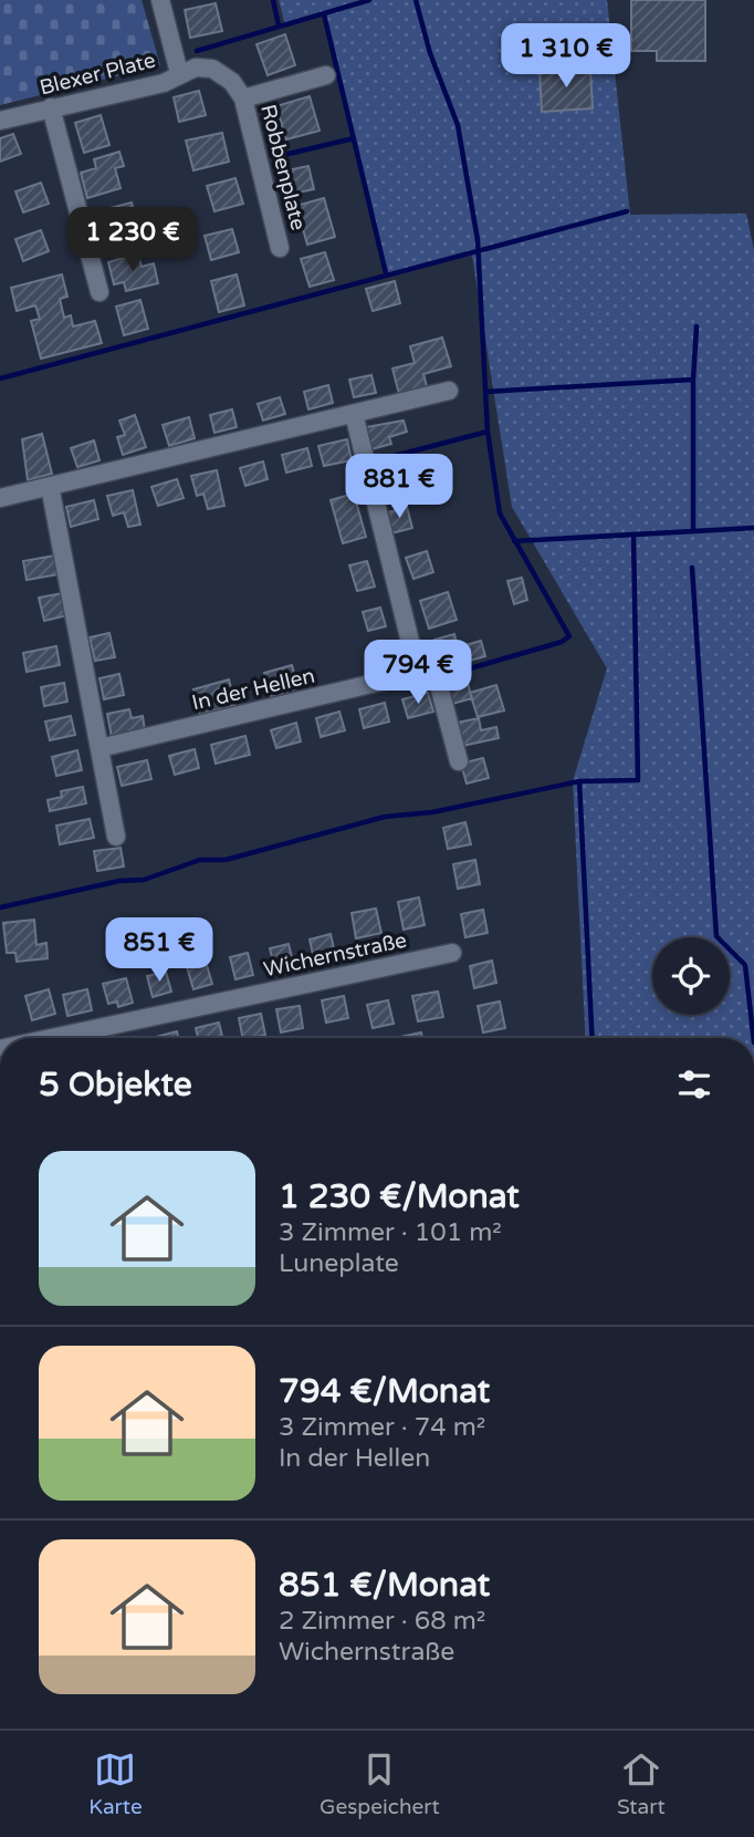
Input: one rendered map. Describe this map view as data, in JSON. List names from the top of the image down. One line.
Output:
{"streets":{"street":["Blexer Plate","Robbenplate","In der Hellen","Wichernstraße"]},"crossings":[["Blexer Plate","Robbenplate"]],"page":{"price":["1 310 €","1 230 €","881 €","794 €","851 €"],"heading":"5 Objekte","list":[{"name":"1 230 €/Monat","note":"3 Zimmer · 101 m² · Luneplate"},{"name":"794 €/Monat","note":"3 Zimmer · 74 m² · In der Hellen"},{"name":"851 €/Monat","note":"2 Zimmer · 68 m² · Wichernstraße"}],"tabs":["Karte","Gespeichert","Start"]}}
